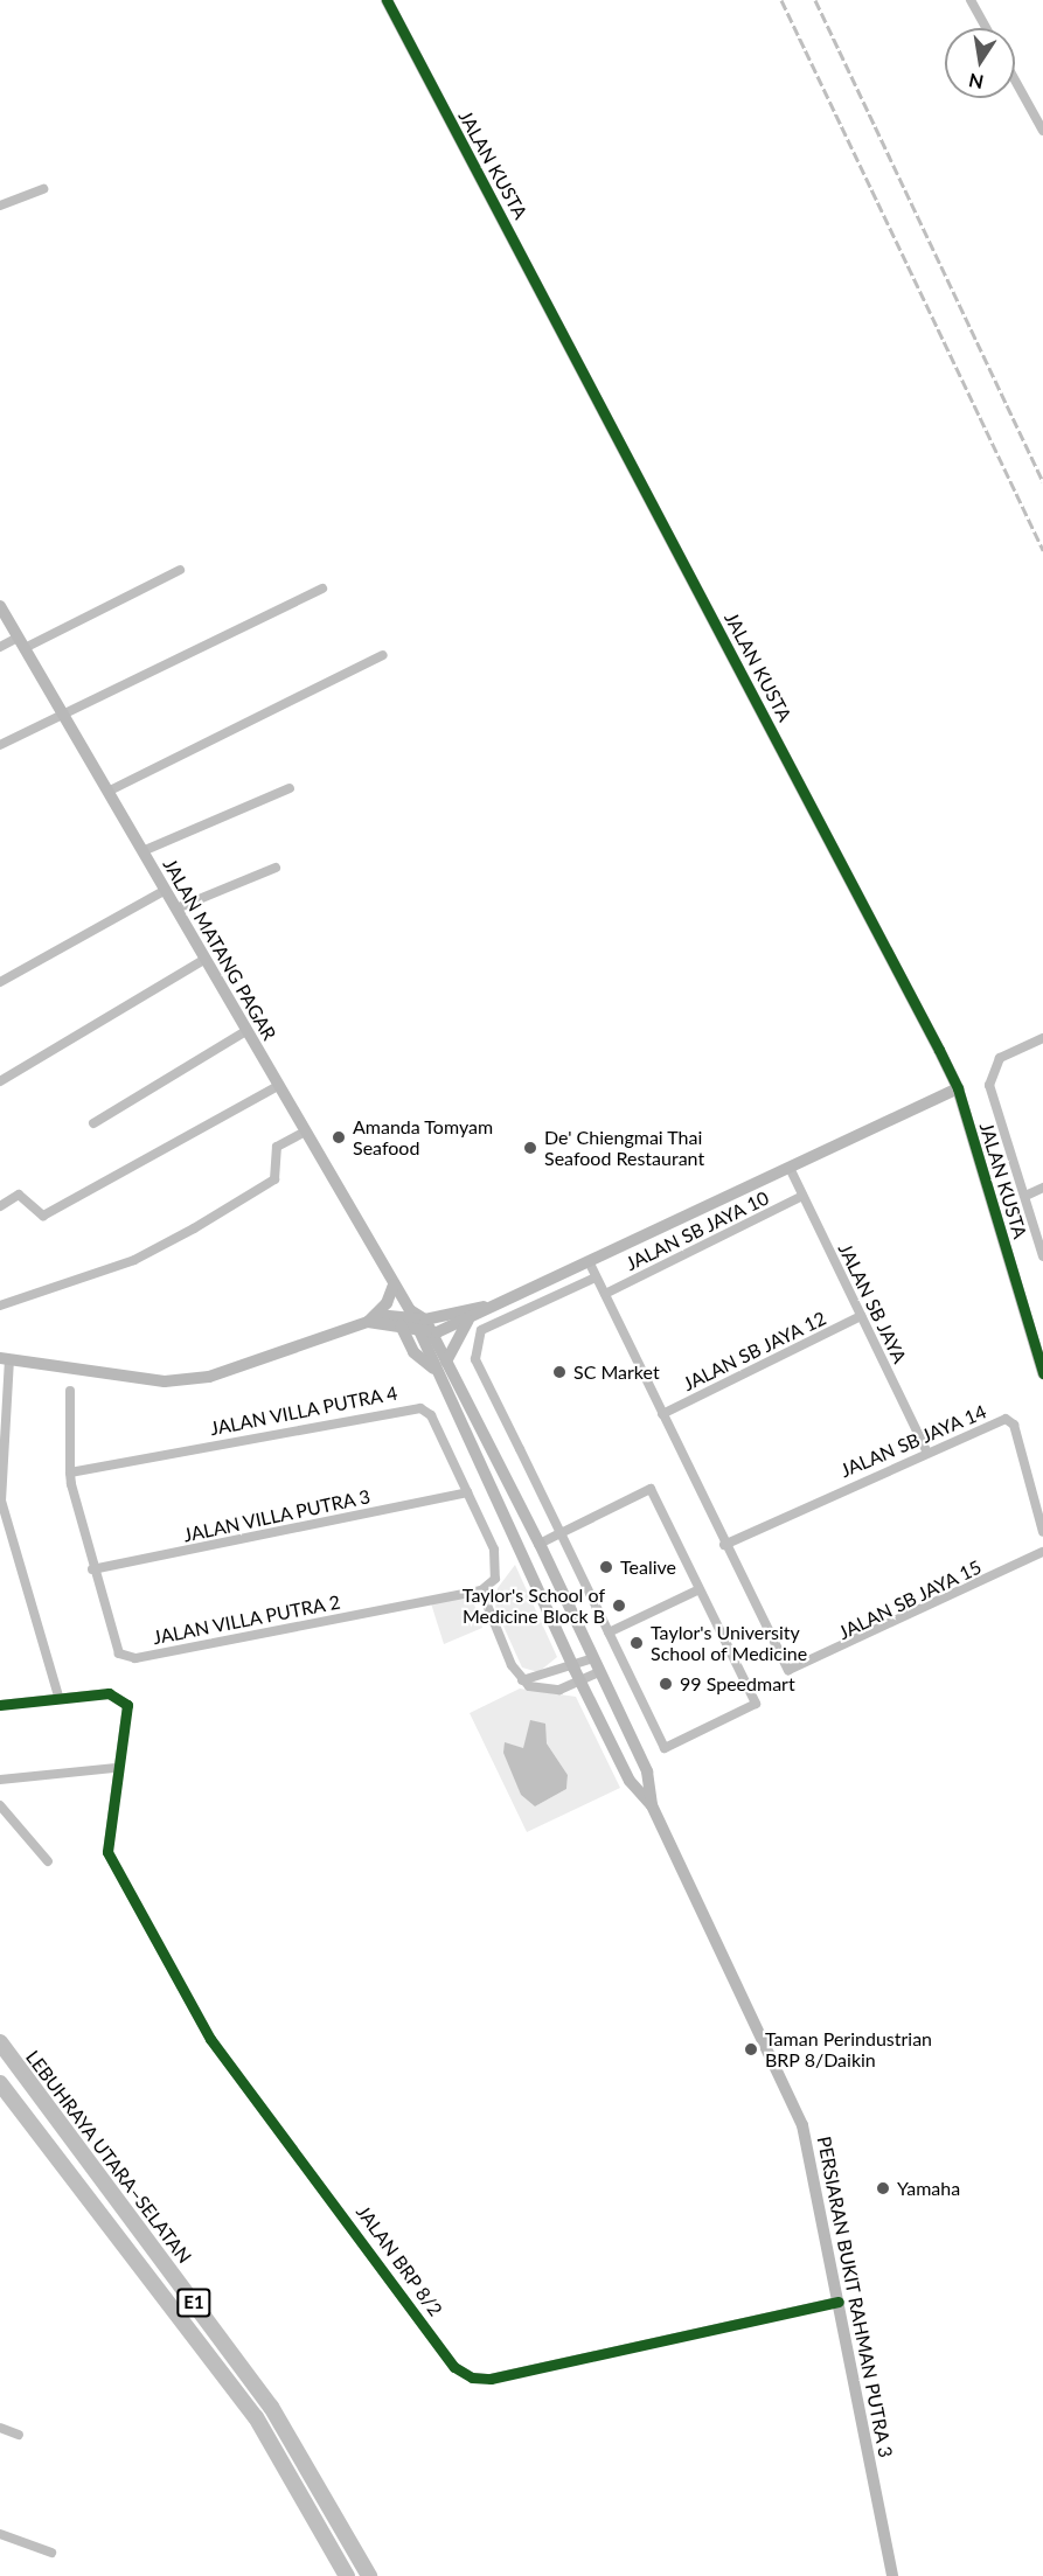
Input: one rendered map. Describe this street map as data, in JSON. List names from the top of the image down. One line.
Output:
{"streets":{"highway":["LEBUHRAYA UTARA–SELATAN","E1"],"main road":["JALAN KUSTA","JALAN MATANG PAGAR","PERSIARAN BUKIT RAHMAN PUTRA 3"],"street":["JALAN SB JAYA 10","JALAN SB JAYA","JALAN SB JAYA 12","JALAN VILLA PUTRA 4","JALAN SB JAYA 14","JALAN VILLA PUTRA 3","JALAN SB JAYA 15","JALAN VILLA PUTRA 2","JALAN BRP 8/2"]},"crossings":[["JALAN MATANG PAGAR","PERSIARAN BUKIT RAHMAN PUTRA 3"],["JALAN SB JAYA 10","JALAN SB JAYA"],["JALAN SB JAYA","JALAN SB JAYA 12"],["JALAN SB JAYA","JALAN SB JAYA 14"],["JALAN VILLA PUTRA 4","JALAN VILLA PUTRA 3"],["JALAN VILLA PUTRA 4","JALAN VILLA PUTRA 2"],["JALAN SB JAYA 14","JALAN SB JAYA 15"],["JALAN VILLA PUTRA 3","JALAN VILLA PUTRA 2"],["JALAN BRP 8/2","PERSIARAN BUKIT RAHMAN PUTRA 3"]],"places":["Amanda Tomyam Seafood","De' Chiengmai Thai Seafood Restaurant","SC Market","Tealive","Taylor's School of Medicine Block B","Taylor's University School of Medicine","99 Speedmart","Taman Perindustrian BRP 8/Daikin","Yamaha"],"north":"bottom"}
